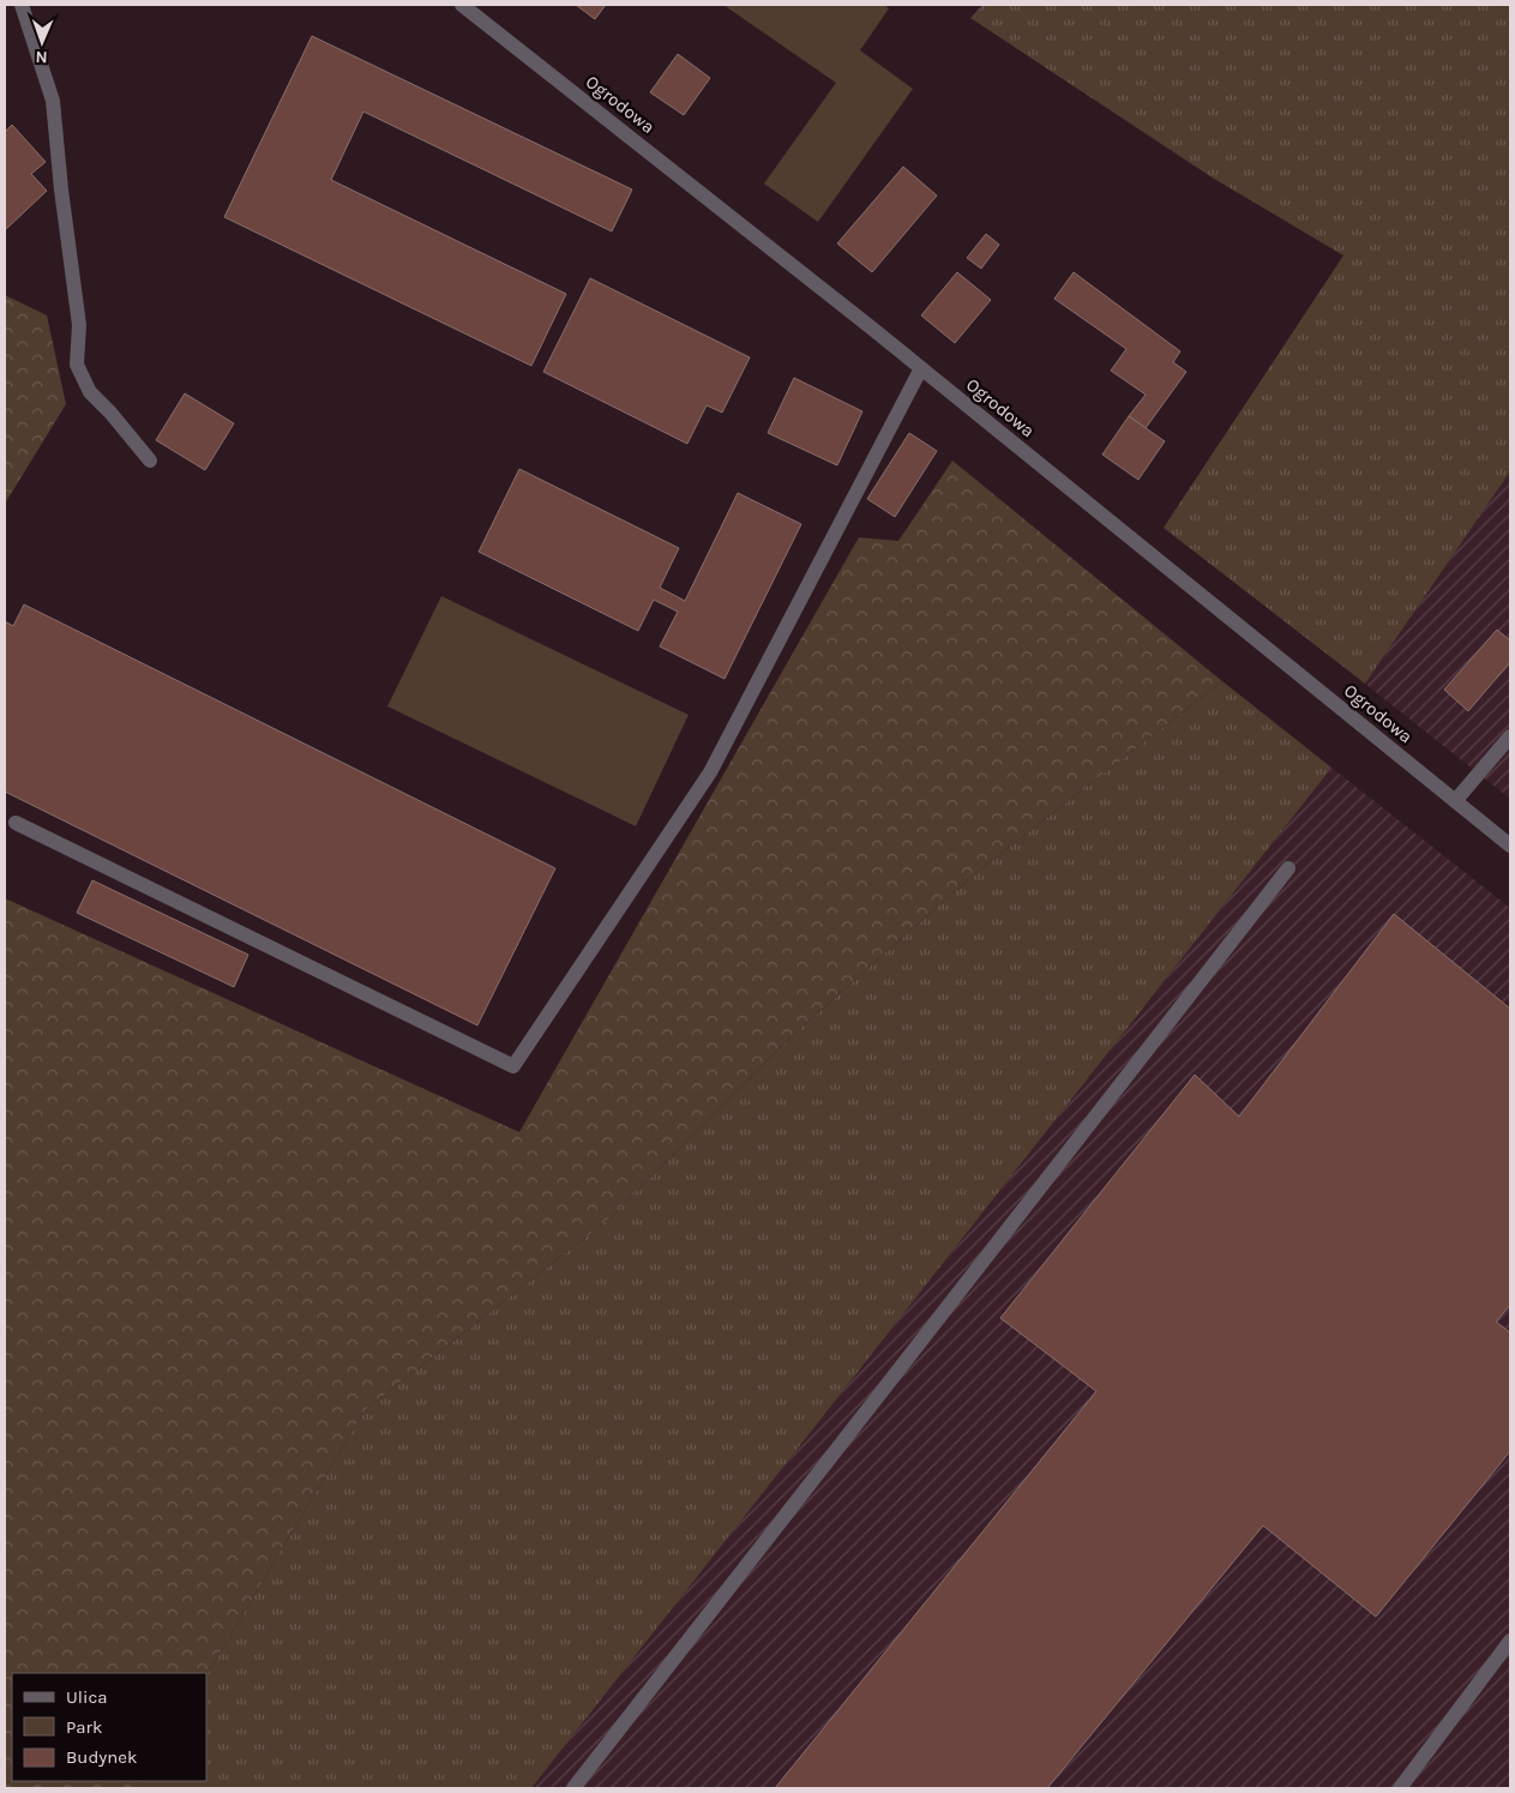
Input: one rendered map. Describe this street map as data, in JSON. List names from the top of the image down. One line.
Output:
{"streets":{"street":["Ogrodowa"]},"legend":["Ulica","Park","Budynek"],"north":"bottom"}
